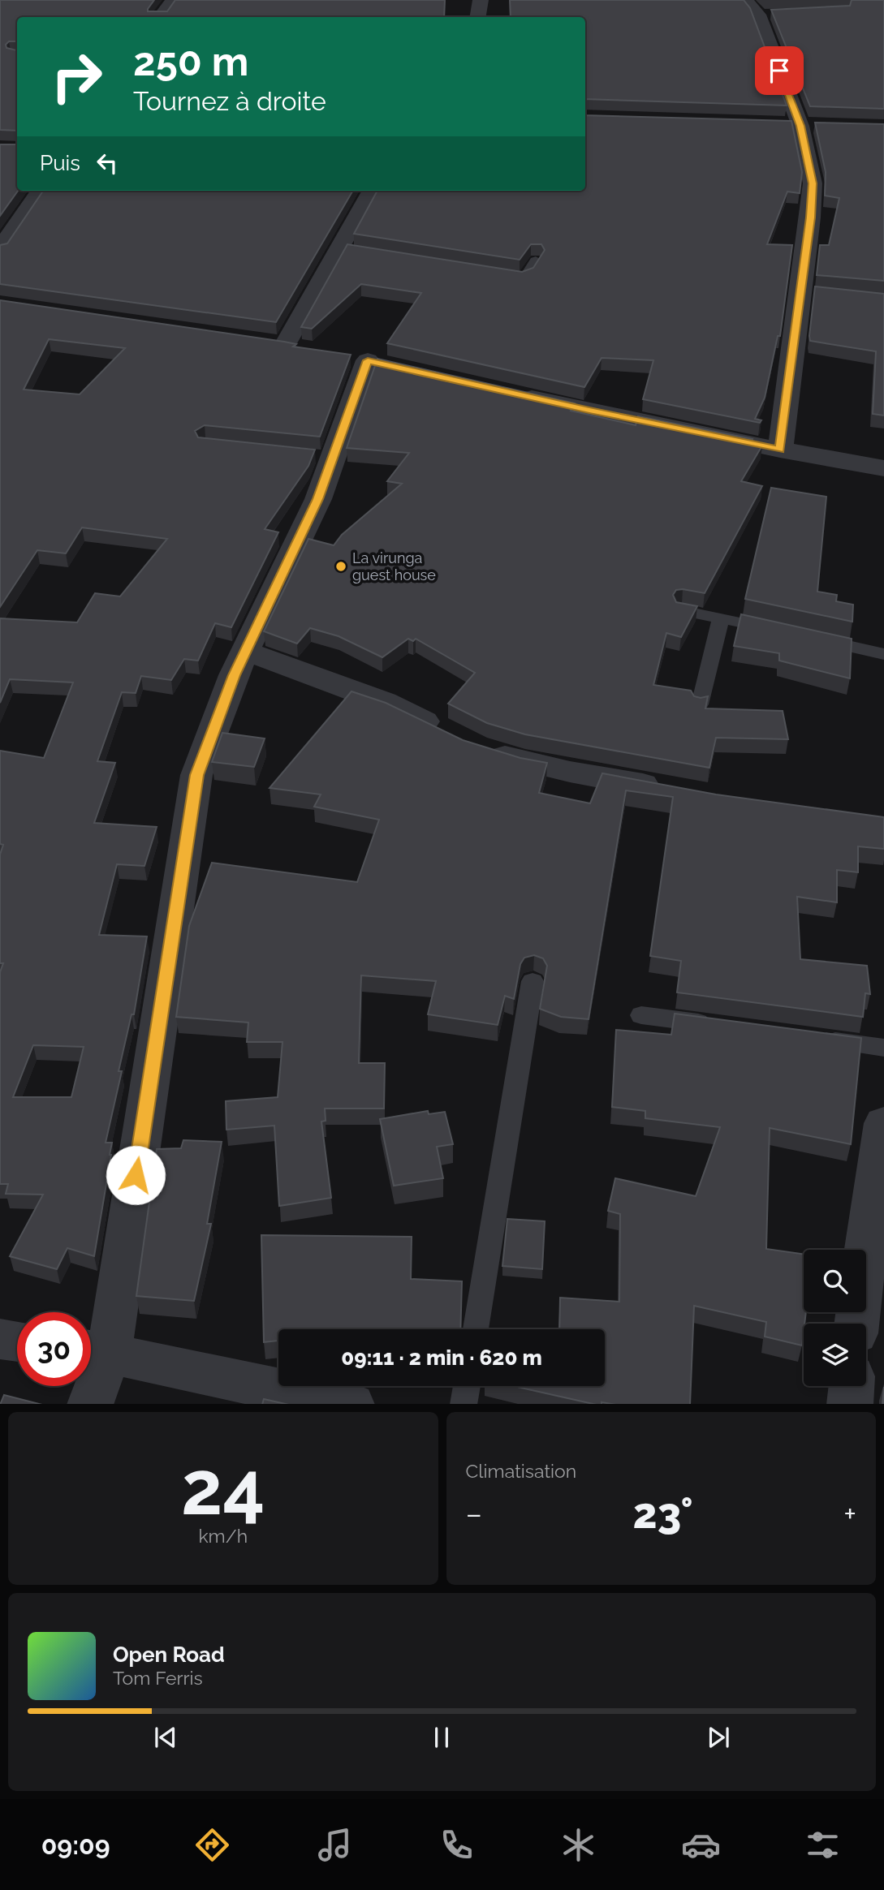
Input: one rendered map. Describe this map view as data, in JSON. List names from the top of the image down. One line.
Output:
{"places":["La virunga guest house"],"page":{"turn":["250 m","Tournez à droite"],"then":"Puis","limit":"30","trip":"09:11 · 2 min · 620 m","tile":[["24","km/h"],"Climatisation"],"heat":["−","23°","+"],"song":["Open Road","Tom Ferris"],"tabs":"09:09"}}
